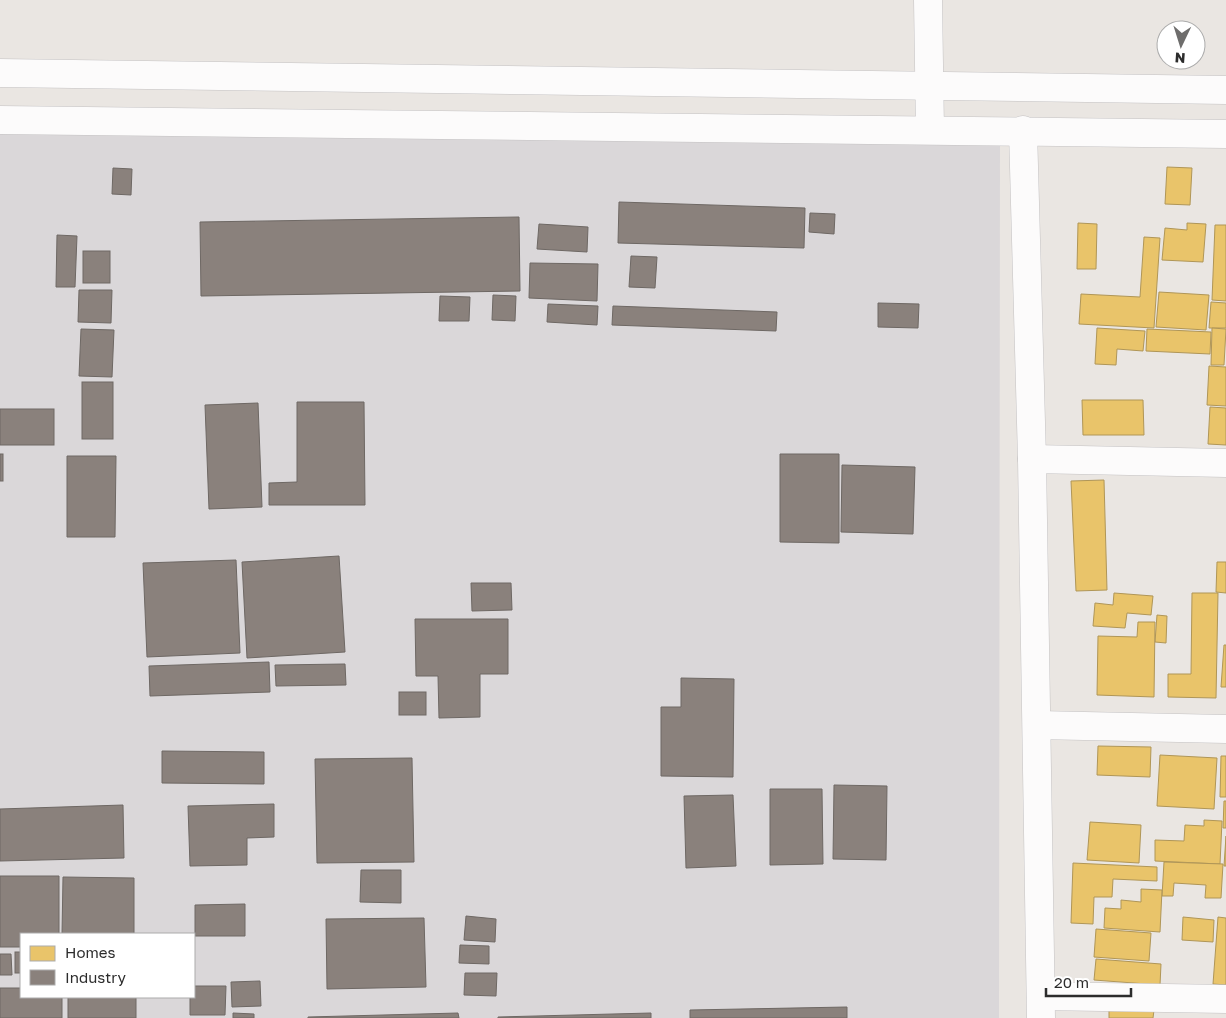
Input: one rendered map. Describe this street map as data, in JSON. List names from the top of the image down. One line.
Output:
{"legend":["Homes","Industry"],"scale_bar":"20 m","north":"bottom"}
